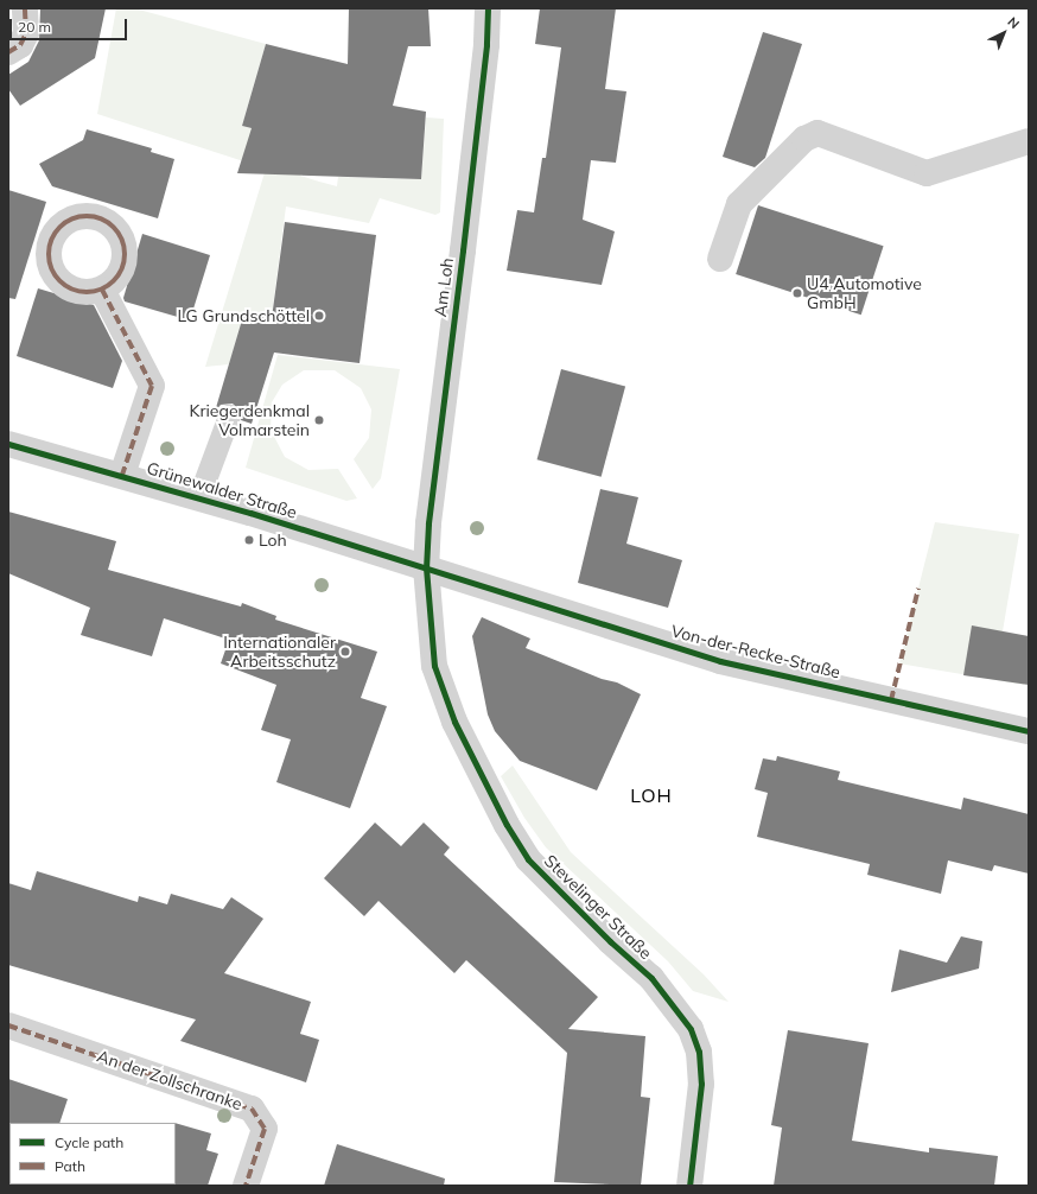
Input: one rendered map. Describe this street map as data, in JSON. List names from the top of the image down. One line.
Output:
{"streets":{"street":["Am Loh","Grünewalder Straße","Von-der-Recke-Straße","Stevelinger Straße","An der Zollschranke"]},"crossings":[["Am Loh","Grünewalder Straße"],["Am Loh","Von-der-Recke-Straße"],["Am Loh","Stevelinger Straße"],["Grünewalder Straße","Von-der-Recke-Straße"],["Grünewalder Straße","Stevelinger Straße"],["Von-der-Recke-Straße","Stevelinger Straße"]],"districts":["LOH"],"places":["U4 Automotive GmbH","LG Grundschöttel","Kriegerdenkmal Volmarstein","Loh","Internationaler Arbeitsschutz"],"legend":["Cycle path","Path"],"scale_bar":"20 m","north":"top right"}
